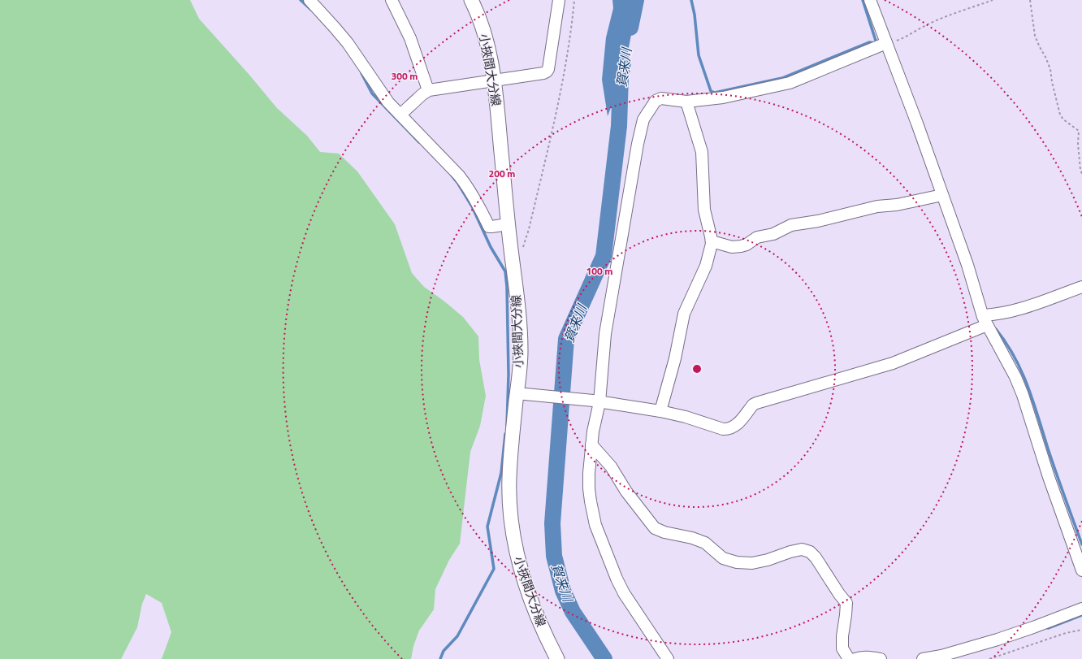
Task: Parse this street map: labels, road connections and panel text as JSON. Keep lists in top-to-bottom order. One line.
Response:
{"streets":{"main road":["小挾間大分線"]},"water":["賀来川"],"rings":["300 m","200 m","100 m"]}
